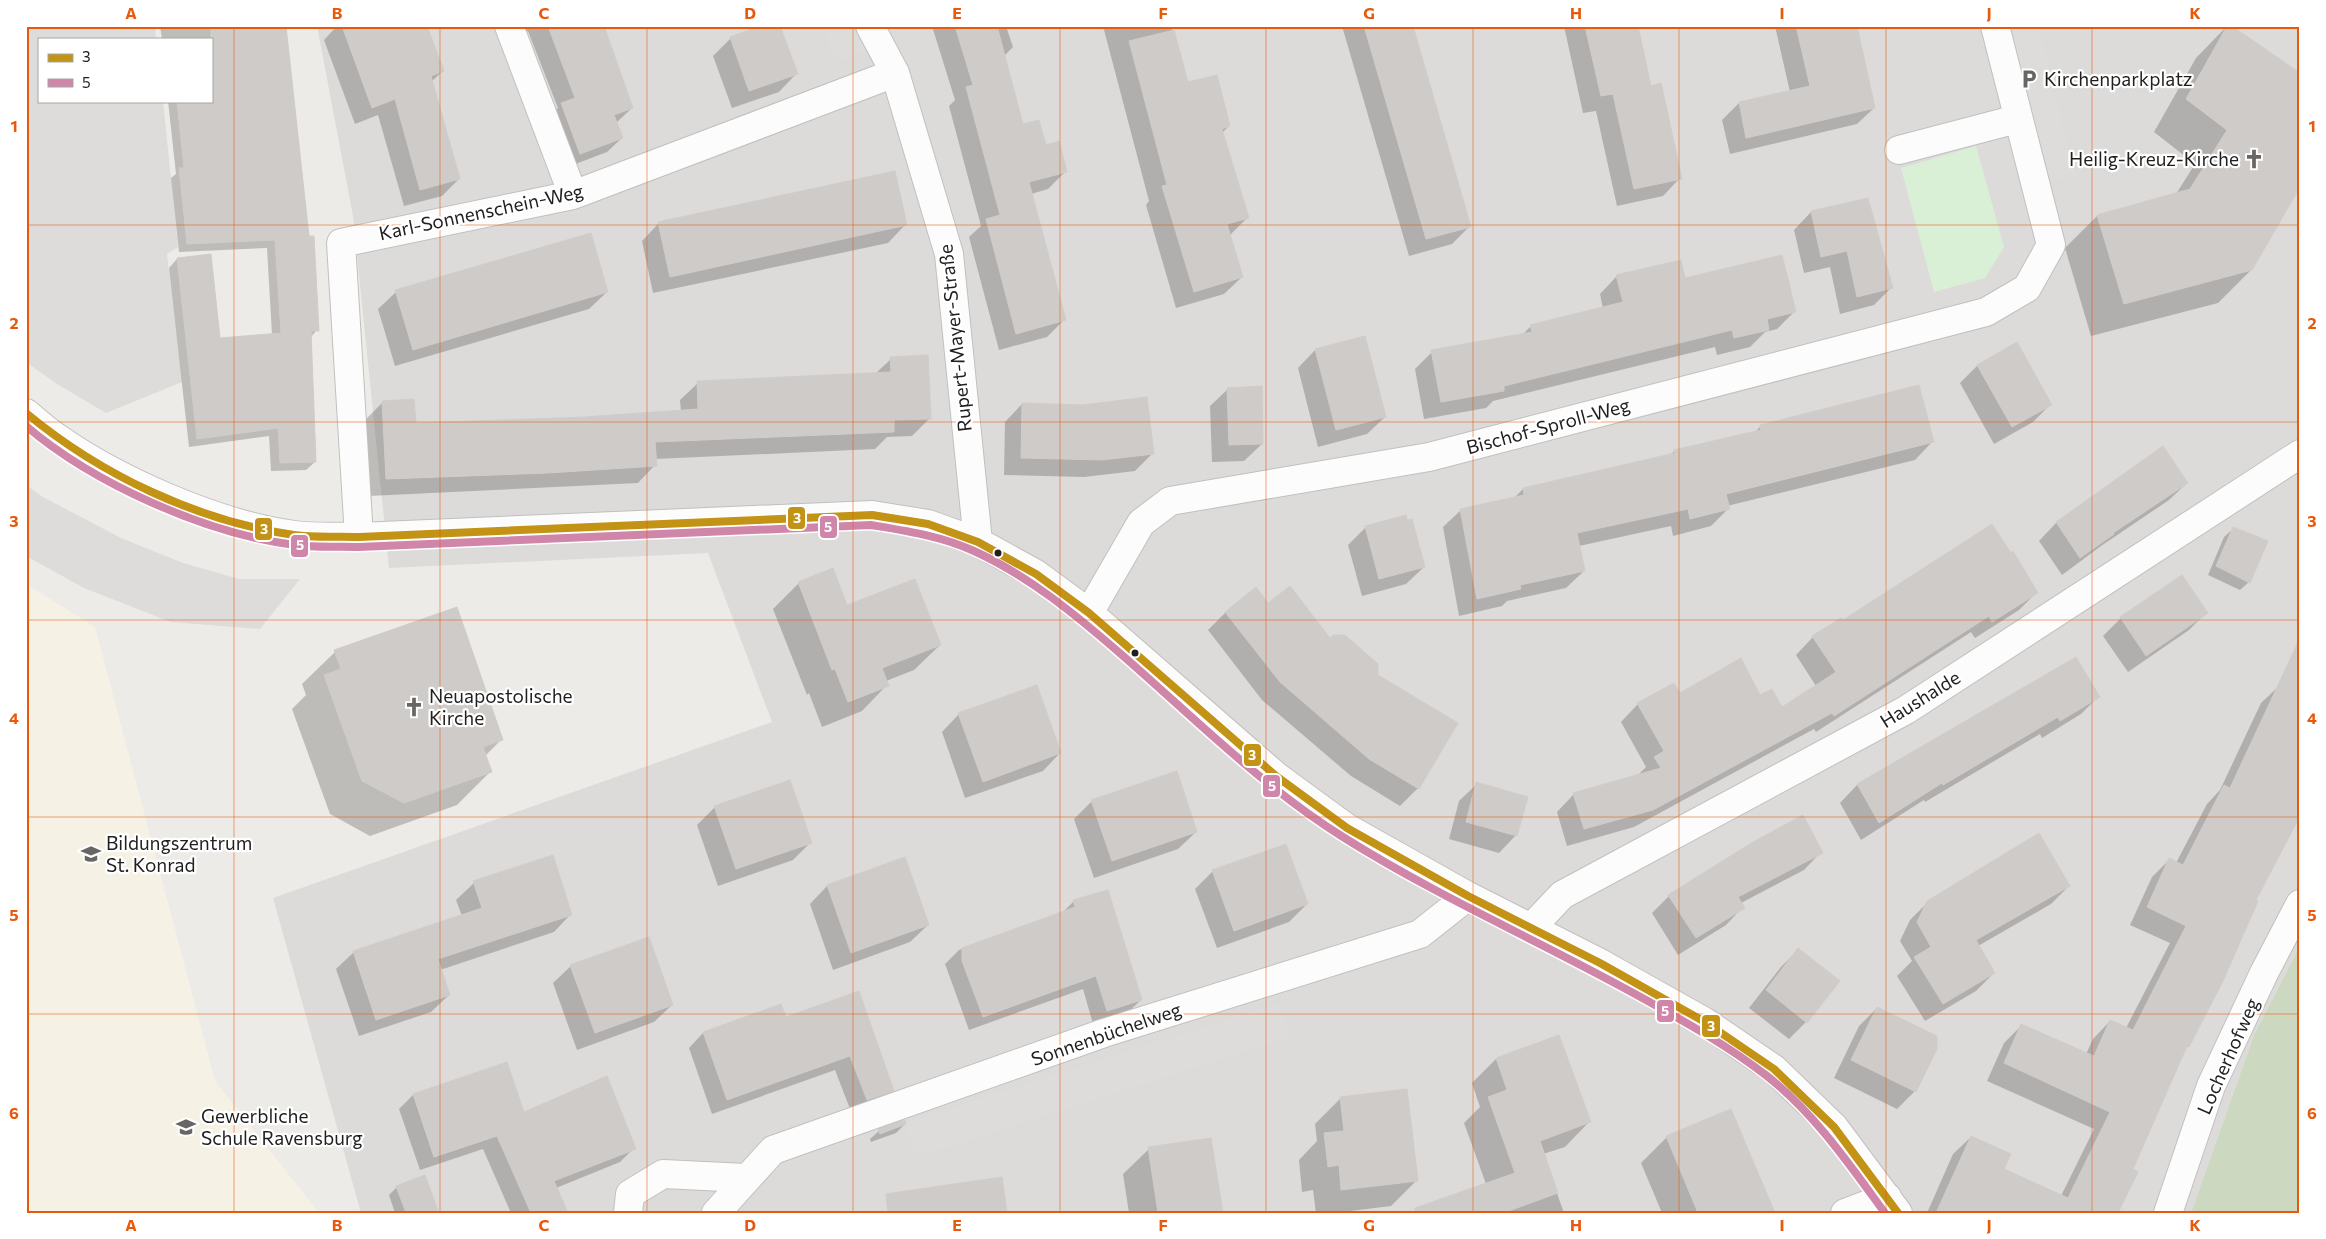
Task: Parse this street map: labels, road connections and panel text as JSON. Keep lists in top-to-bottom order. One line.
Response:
{"streets":{"street":["Karl-Sonnenschein-Weg","Rupert-Mayer-Straße","Bischof-Sproll-Weg","Haushalde","Sonnenbüchelweg","Locherhofweg"]},"crossings":[["Karl-Sonnenschein-Weg","Rupert-Mayer-Straße"]],"places":{"parking":["Kirchenparkplatz"],"church":["Heilig-Kreuz-Kirche","Neuapostolische Kirche"],"school or university":["Bildungszentrum St. Konrad","Gewerbliche Schule Ravensburg"]},"lines":["transit line 3","transit line 5"],"legend":["3","5"],"grid":{"columns":["A","B","C","D","E","F","G","H","I","J","K"],"rows":["1","2","3","4","5","6"]}}
